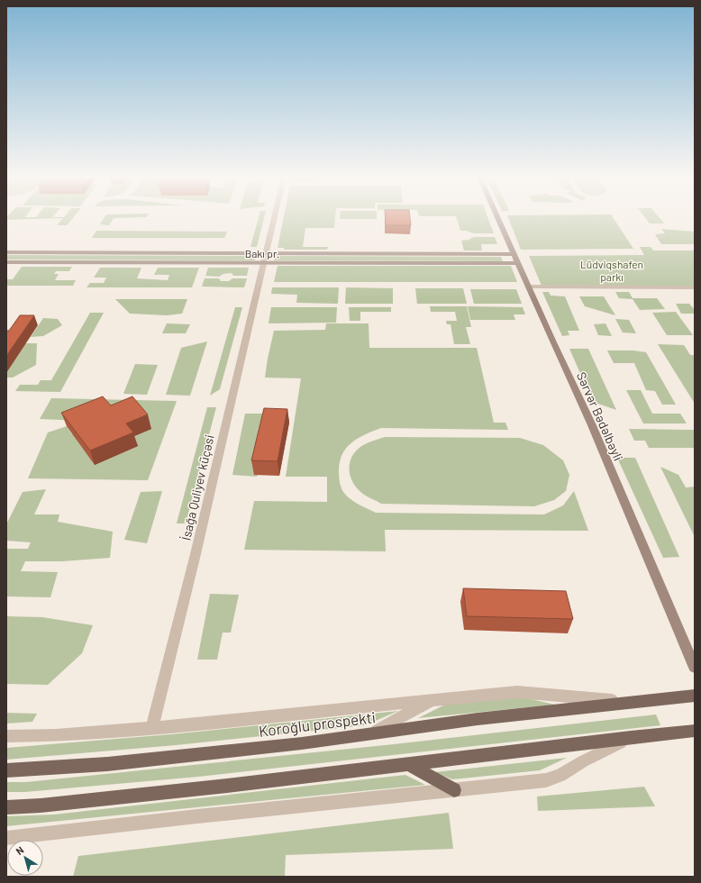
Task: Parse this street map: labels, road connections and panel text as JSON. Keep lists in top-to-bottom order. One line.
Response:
{"streets":{"main road":["Koroğlu prospekti"],"street":["Bakı pr.","Sərvər Bədəlbəyli","İsağa Quliyev küçəsi"]},"crossings":[["Bakı pr.","Sərvər Bədəlbəyli"],["Bakı pr.","İsağa Quliyev küçəsi"]],"parks":["Lüdviqshafen parkı"],"north":"top left"}
